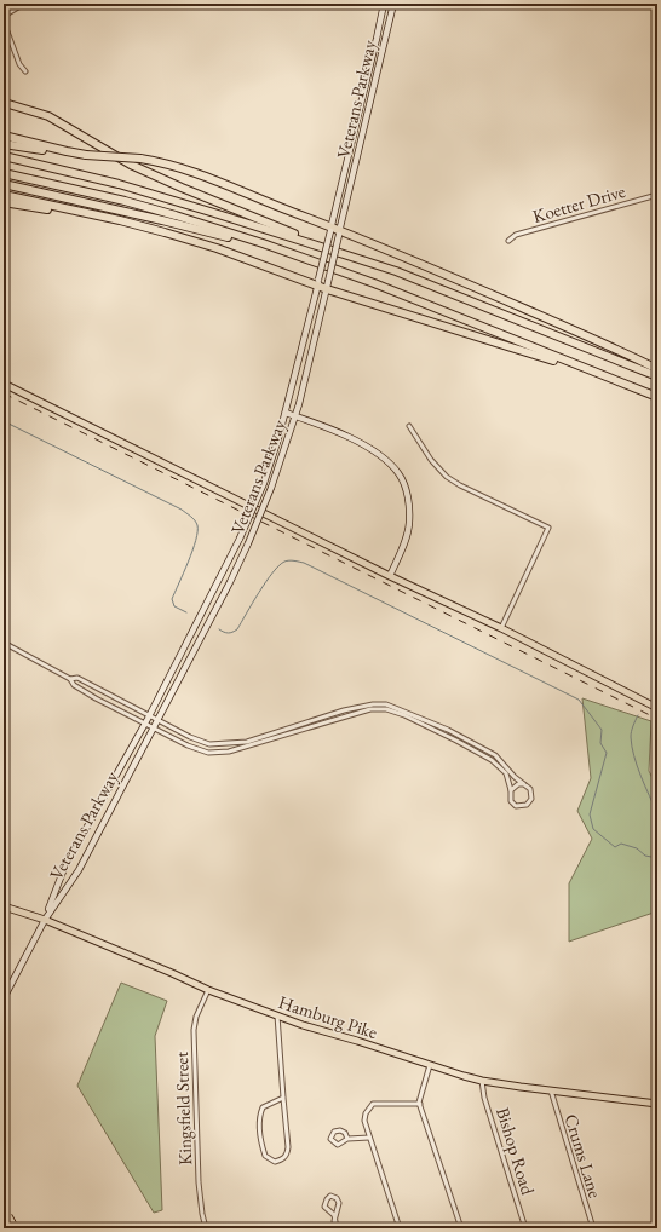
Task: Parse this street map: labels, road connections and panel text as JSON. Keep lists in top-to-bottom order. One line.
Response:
{"streets":{"main road":["Veterans Parkway","Hamburg Pike"],"street":["Koetter Drive","Kingsfield Street","Bishop Road","Crums Lane"]},"crossings":[["Veterans Parkway","Hamburg Pike"],["Hamburg Pike","Kingsfield Street"],["Hamburg Pike","Bishop Road"],["Hamburg Pike","Crums Lane"]]}
